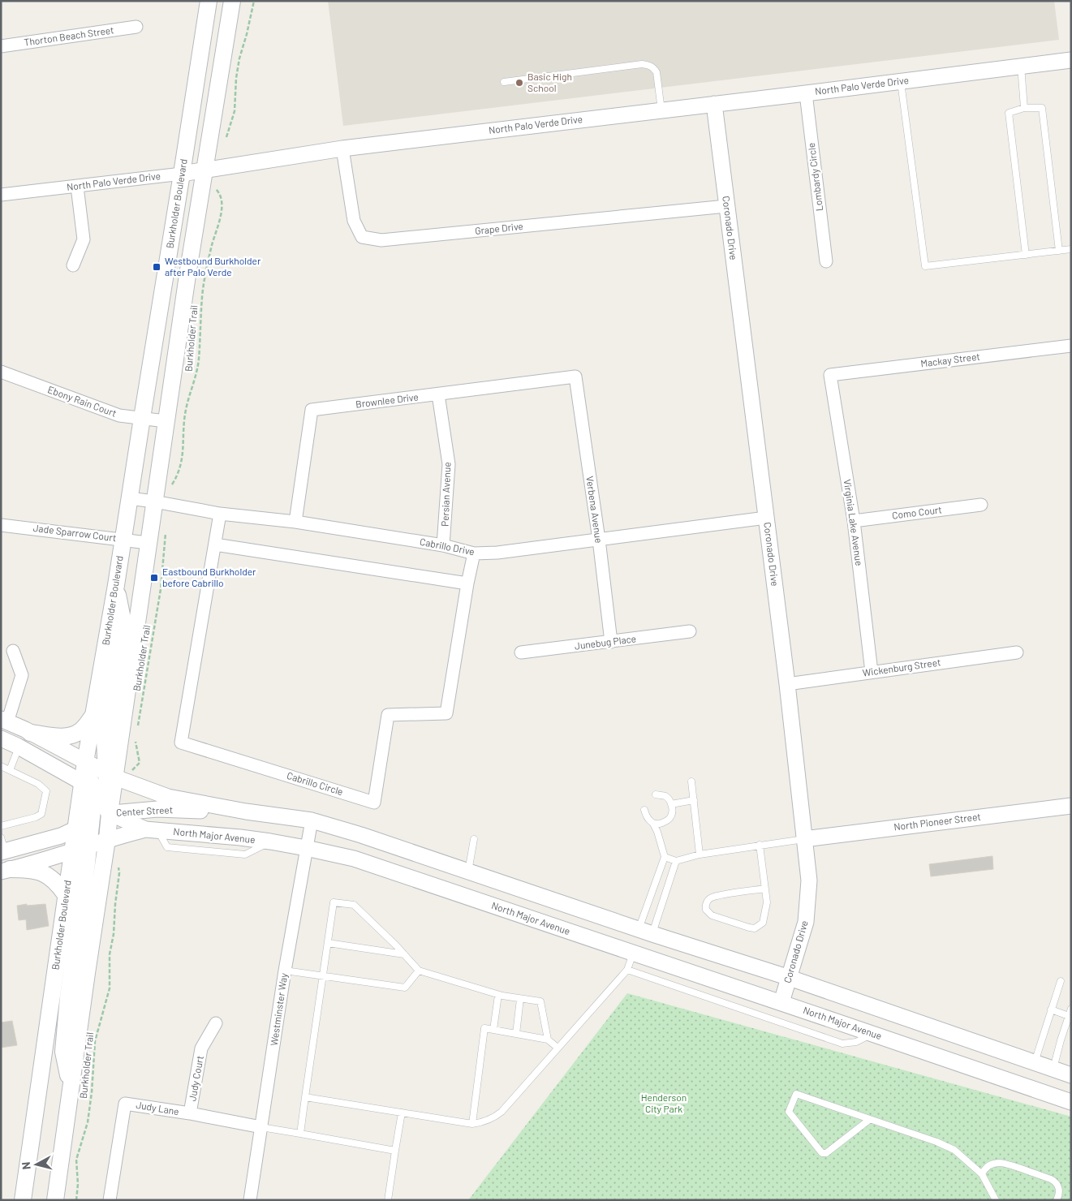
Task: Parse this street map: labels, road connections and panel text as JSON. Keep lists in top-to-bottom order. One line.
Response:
{"streets":{"main road":["Burkholder Boulevard"],"street":["Thorton Beach Street","North Palo Verde Drive","Lombardy Circle","Coronado Drive","Grape Drive","Mackay Street","Brownlee Drive","Ebony Rain Court","Persian Avenue","Verbena Avenue","Como Court","Virginia Lake Avenue","Jade Sparrow Court","Cabrillo Drive","Junebug Place","Wickenburg Street","Cabrillo Circle","Center Street","North Pioneer Street","North Major Avenue","Westminster Way","Judy Court","Judy Lane"],"path":["Burkholder Trail"]},"crossings":[["North Palo Verde Drive","Lombardy Circle"],["North Palo Verde Drive","Burkholder Boulevard"],["North Palo Verde Drive","Coronado Drive"],["North Palo Verde Drive","Grape Drive"],["Burkholder Boulevard","Ebony Rain Court"],["Burkholder Boulevard","Jade Sparrow Court"],["Burkholder Boulevard","Cabrillo Drive"],["Burkholder Boulevard","Center Street"],["Burkholder Boulevard","North Major Avenue"],["Coronado Drive","Grape Drive"],["Coronado Drive","Cabrillo Drive"],["Coronado Drive","Wickenburg Street"],["Coronado Drive","North Pioneer Street"],["Coronado Drive","North Major Avenue"],["Mackay Street","Virginia Lake Avenue"],["Brownlee Drive","Persian Avenue"],["Brownlee Drive","Verbena Avenue"],["Brownlee Drive","Cabrillo Drive"],["Persian Avenue","Cabrillo Drive"],["Verbena Avenue","Cabrillo Drive"],["Verbena Avenue","Junebug Place"],["Como Court","Virginia Lake Avenue"],["Virginia Lake Avenue","Wickenburg Street"],["Cabrillo Drive","Cabrillo Circle"],["Center Street","North Major Avenue"],["North Major Avenue","Westminster Way"],["Westminster Way","Judy Lane"],["Judy Court","Judy Lane"]],"parks":["Henderson City Park"],"places":{"other":["Basic High School"],"transit":["Westbound Burkholder after Palo Verde","Eastbound Burkholder before Cabrillo"]},"north":"left"}
